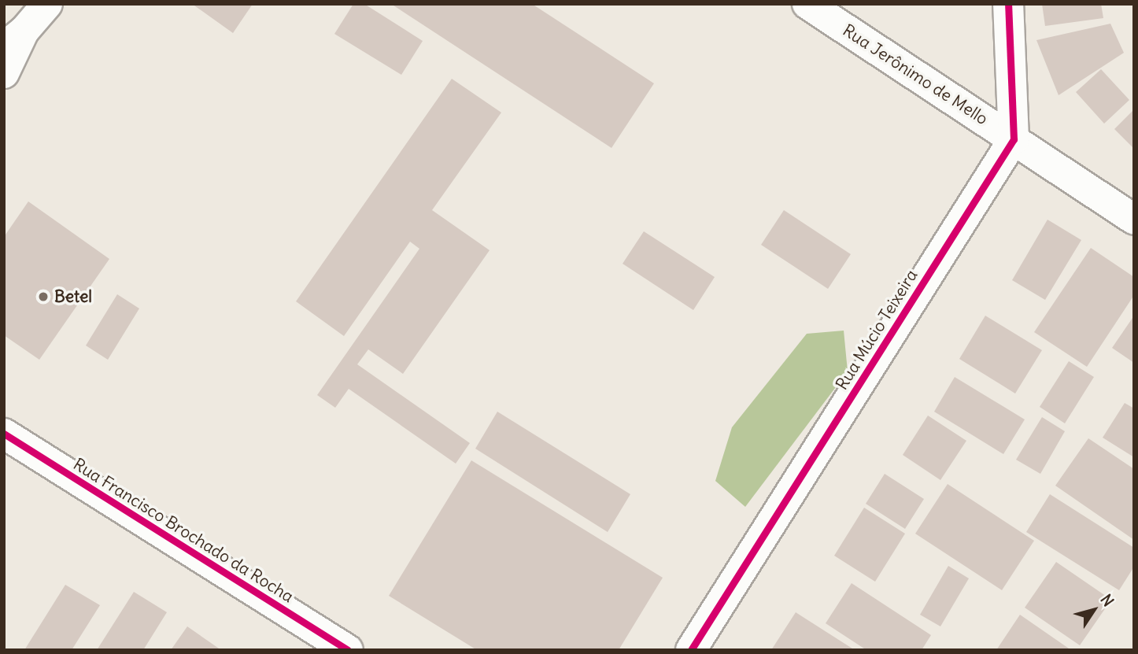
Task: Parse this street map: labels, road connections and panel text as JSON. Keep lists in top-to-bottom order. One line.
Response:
{"streets":{"street":["Rua Jerônimo de Mello","Rua Múcio Teixeira","Rua Francisco Brochado da Rocha"]},"crossings":[["Rua Jerônimo de Mello","Rua Múcio Teixeira"]],"places":["Betel"],"north":"top right"}
